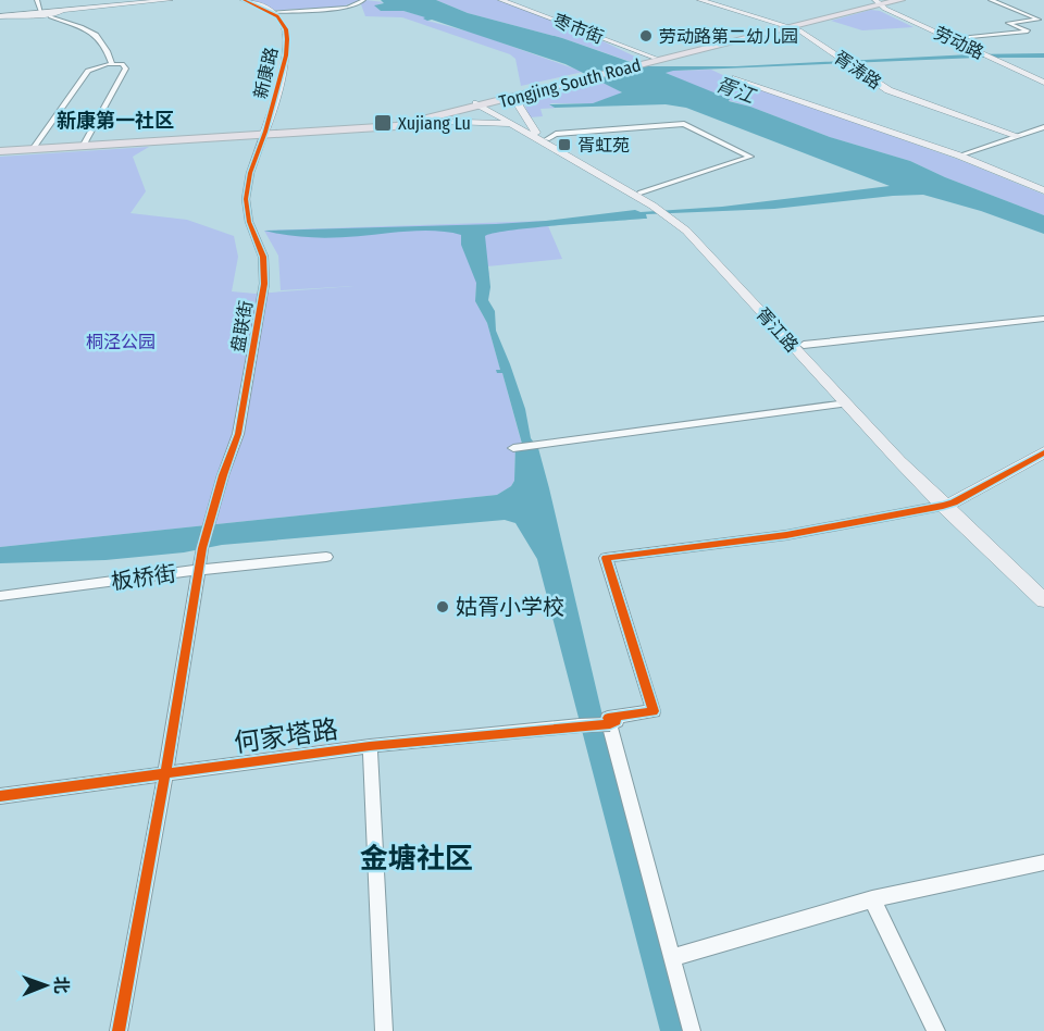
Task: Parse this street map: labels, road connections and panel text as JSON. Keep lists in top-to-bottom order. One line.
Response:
{"streets":{"main road":["Tongjing South Road"],"street":["枣市街","劳动路","胥涛路","新康路","盘联街","胥江路","板桥街","何家塔路"]},"crossings":[["枣市街","Tongjing South Road"],["劳动路","Tongjing South Road"],["胥涛路","Tongjing South Road"],["新康路","Tongjing South Road"],["新康路","盘联街"],["Tongjing South Road","盘联街"],["Tongjing South Road","胥江路"],["盘联街","板桥街"],["盘联街","何家塔路"],["胥江路","何家塔路"]],"districts":["新康第一社区","金塘社区"],"water":["胥江"],"parks":["桐泾公园"],"places":{"other":["劳动路第二幼儿园","姑胥小学校"],"transit":["Xujiang Lu","胥虹苑"]},"north":"right"}
